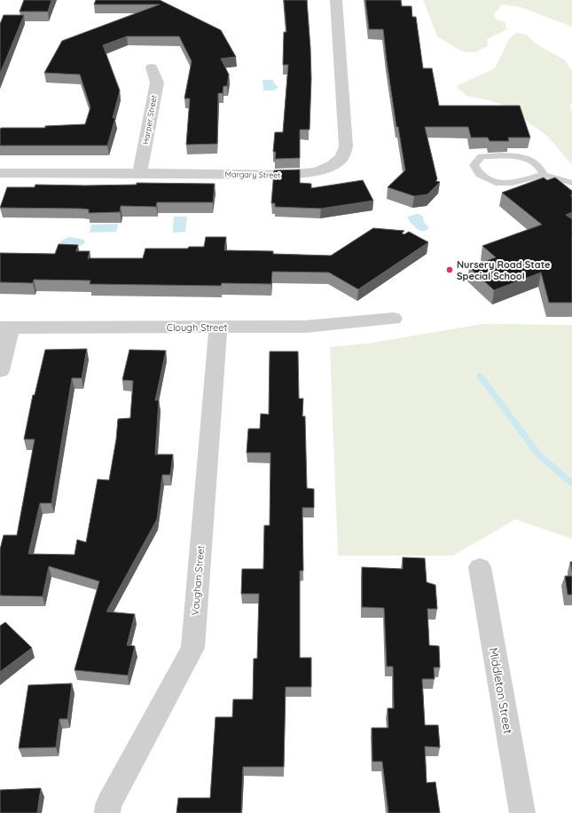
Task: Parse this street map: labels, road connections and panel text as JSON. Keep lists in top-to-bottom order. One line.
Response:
{"streets":{"street":["Harper Street","Margary Street","Clough Street","Vaughan Street","Middleton Street"]},"crossings":[["Harper Street","Margary Street"],["Clough Street","Vaughan Street"]],"places":["Nursery Road State Special School"]}
